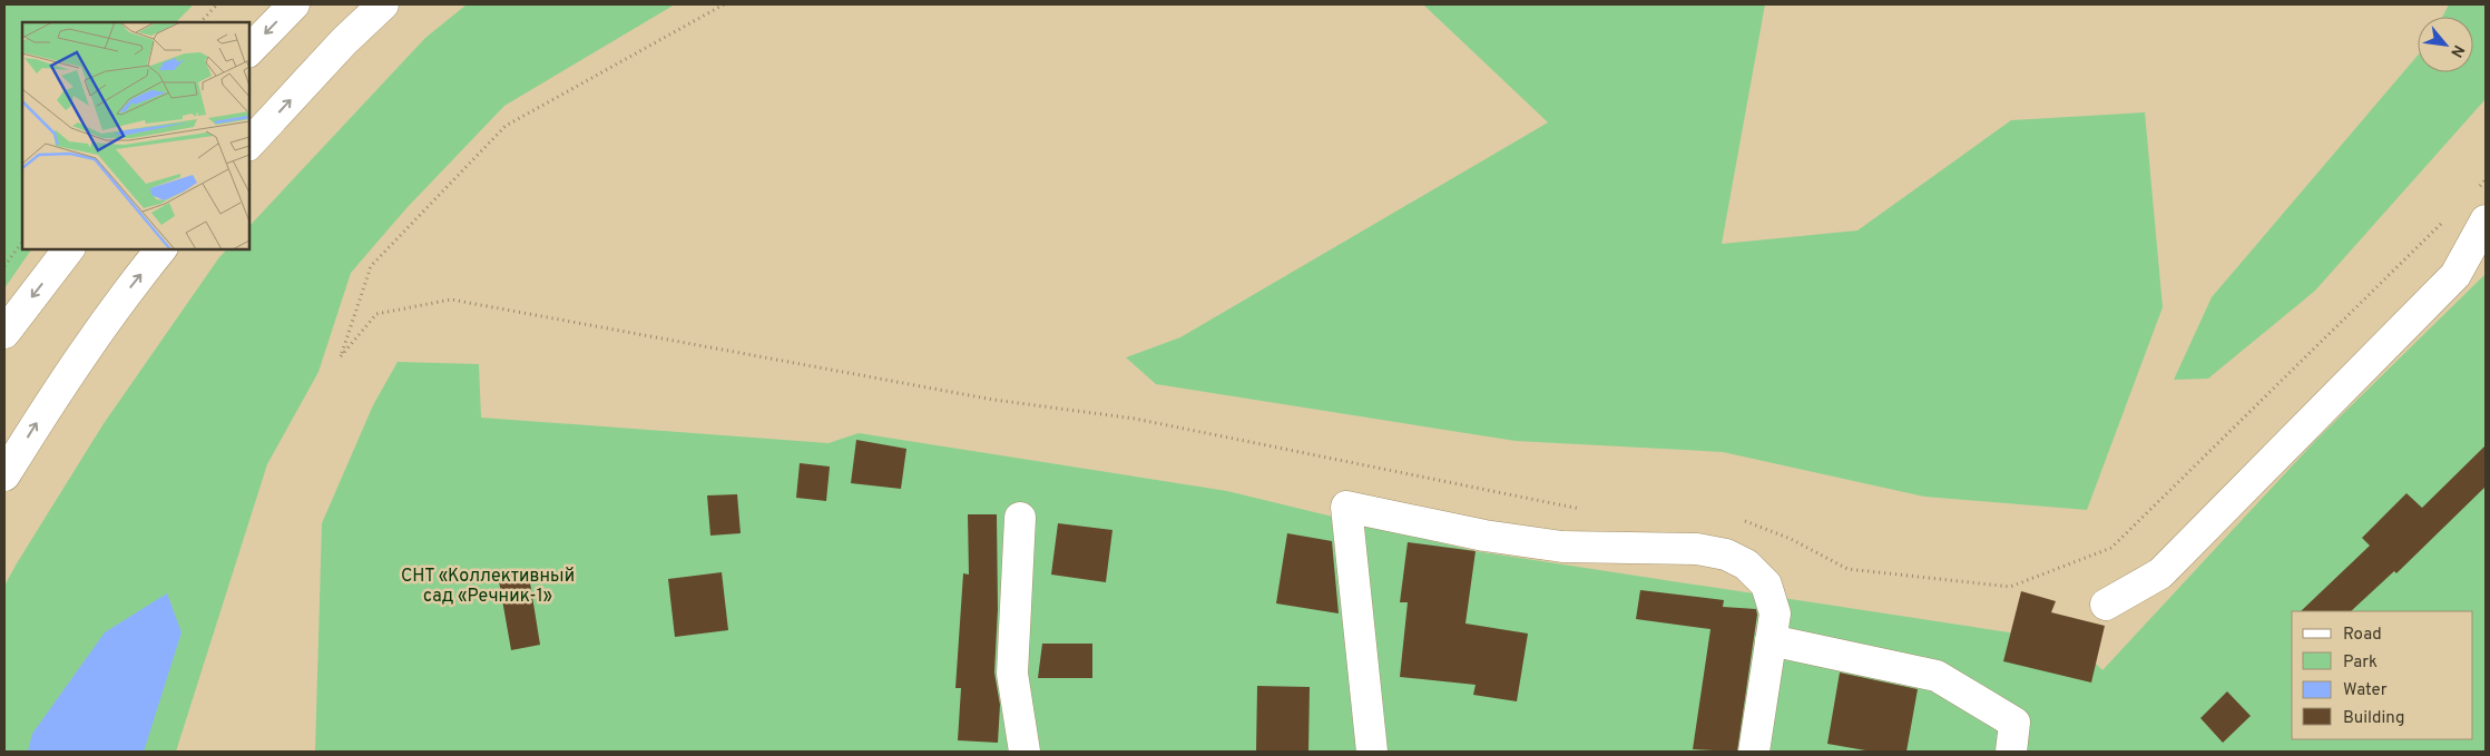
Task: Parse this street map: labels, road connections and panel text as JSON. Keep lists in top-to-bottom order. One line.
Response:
{"parks":["СНТ «Коллективный сад «Речник-1»"],"legend":["Road","Park","Water","Building"],"north":"bottom right"}
